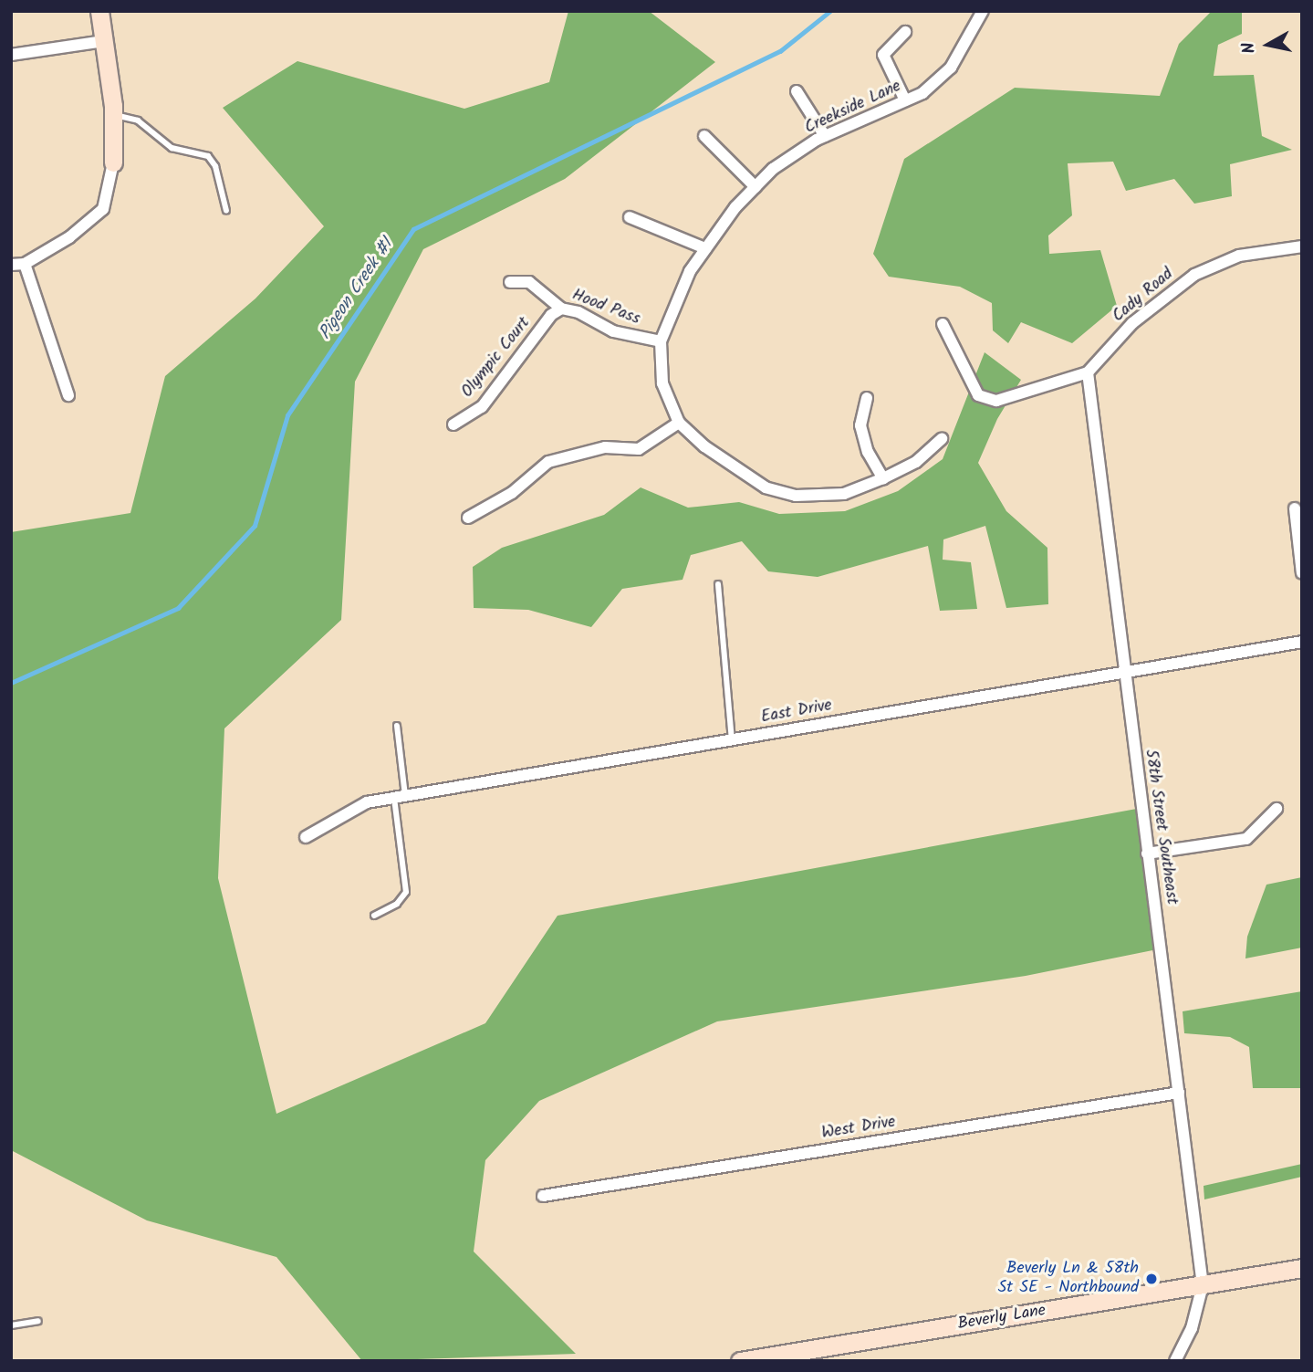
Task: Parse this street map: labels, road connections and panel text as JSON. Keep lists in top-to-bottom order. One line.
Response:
{"streets":{"street":["Creekside Lane","Cady Road","Hood Pass","Olympic Court","East Drive","58th Street Southeast","West Drive","Beverly Lane"]},"crossings":[["Creekside Lane","Hood Pass"],["Cady Road","58th Street Southeast"],["Hood Pass","Olympic Court"],["East Drive","58th Street Southeast"],["58th Street Southeast","West Drive"],["58th Street Southeast","Beverly Lane"]],"water":["Pigeon Creek #1"],"places":["Beverly Ln & 58th St SE - Northbound"],"north":"left"}
